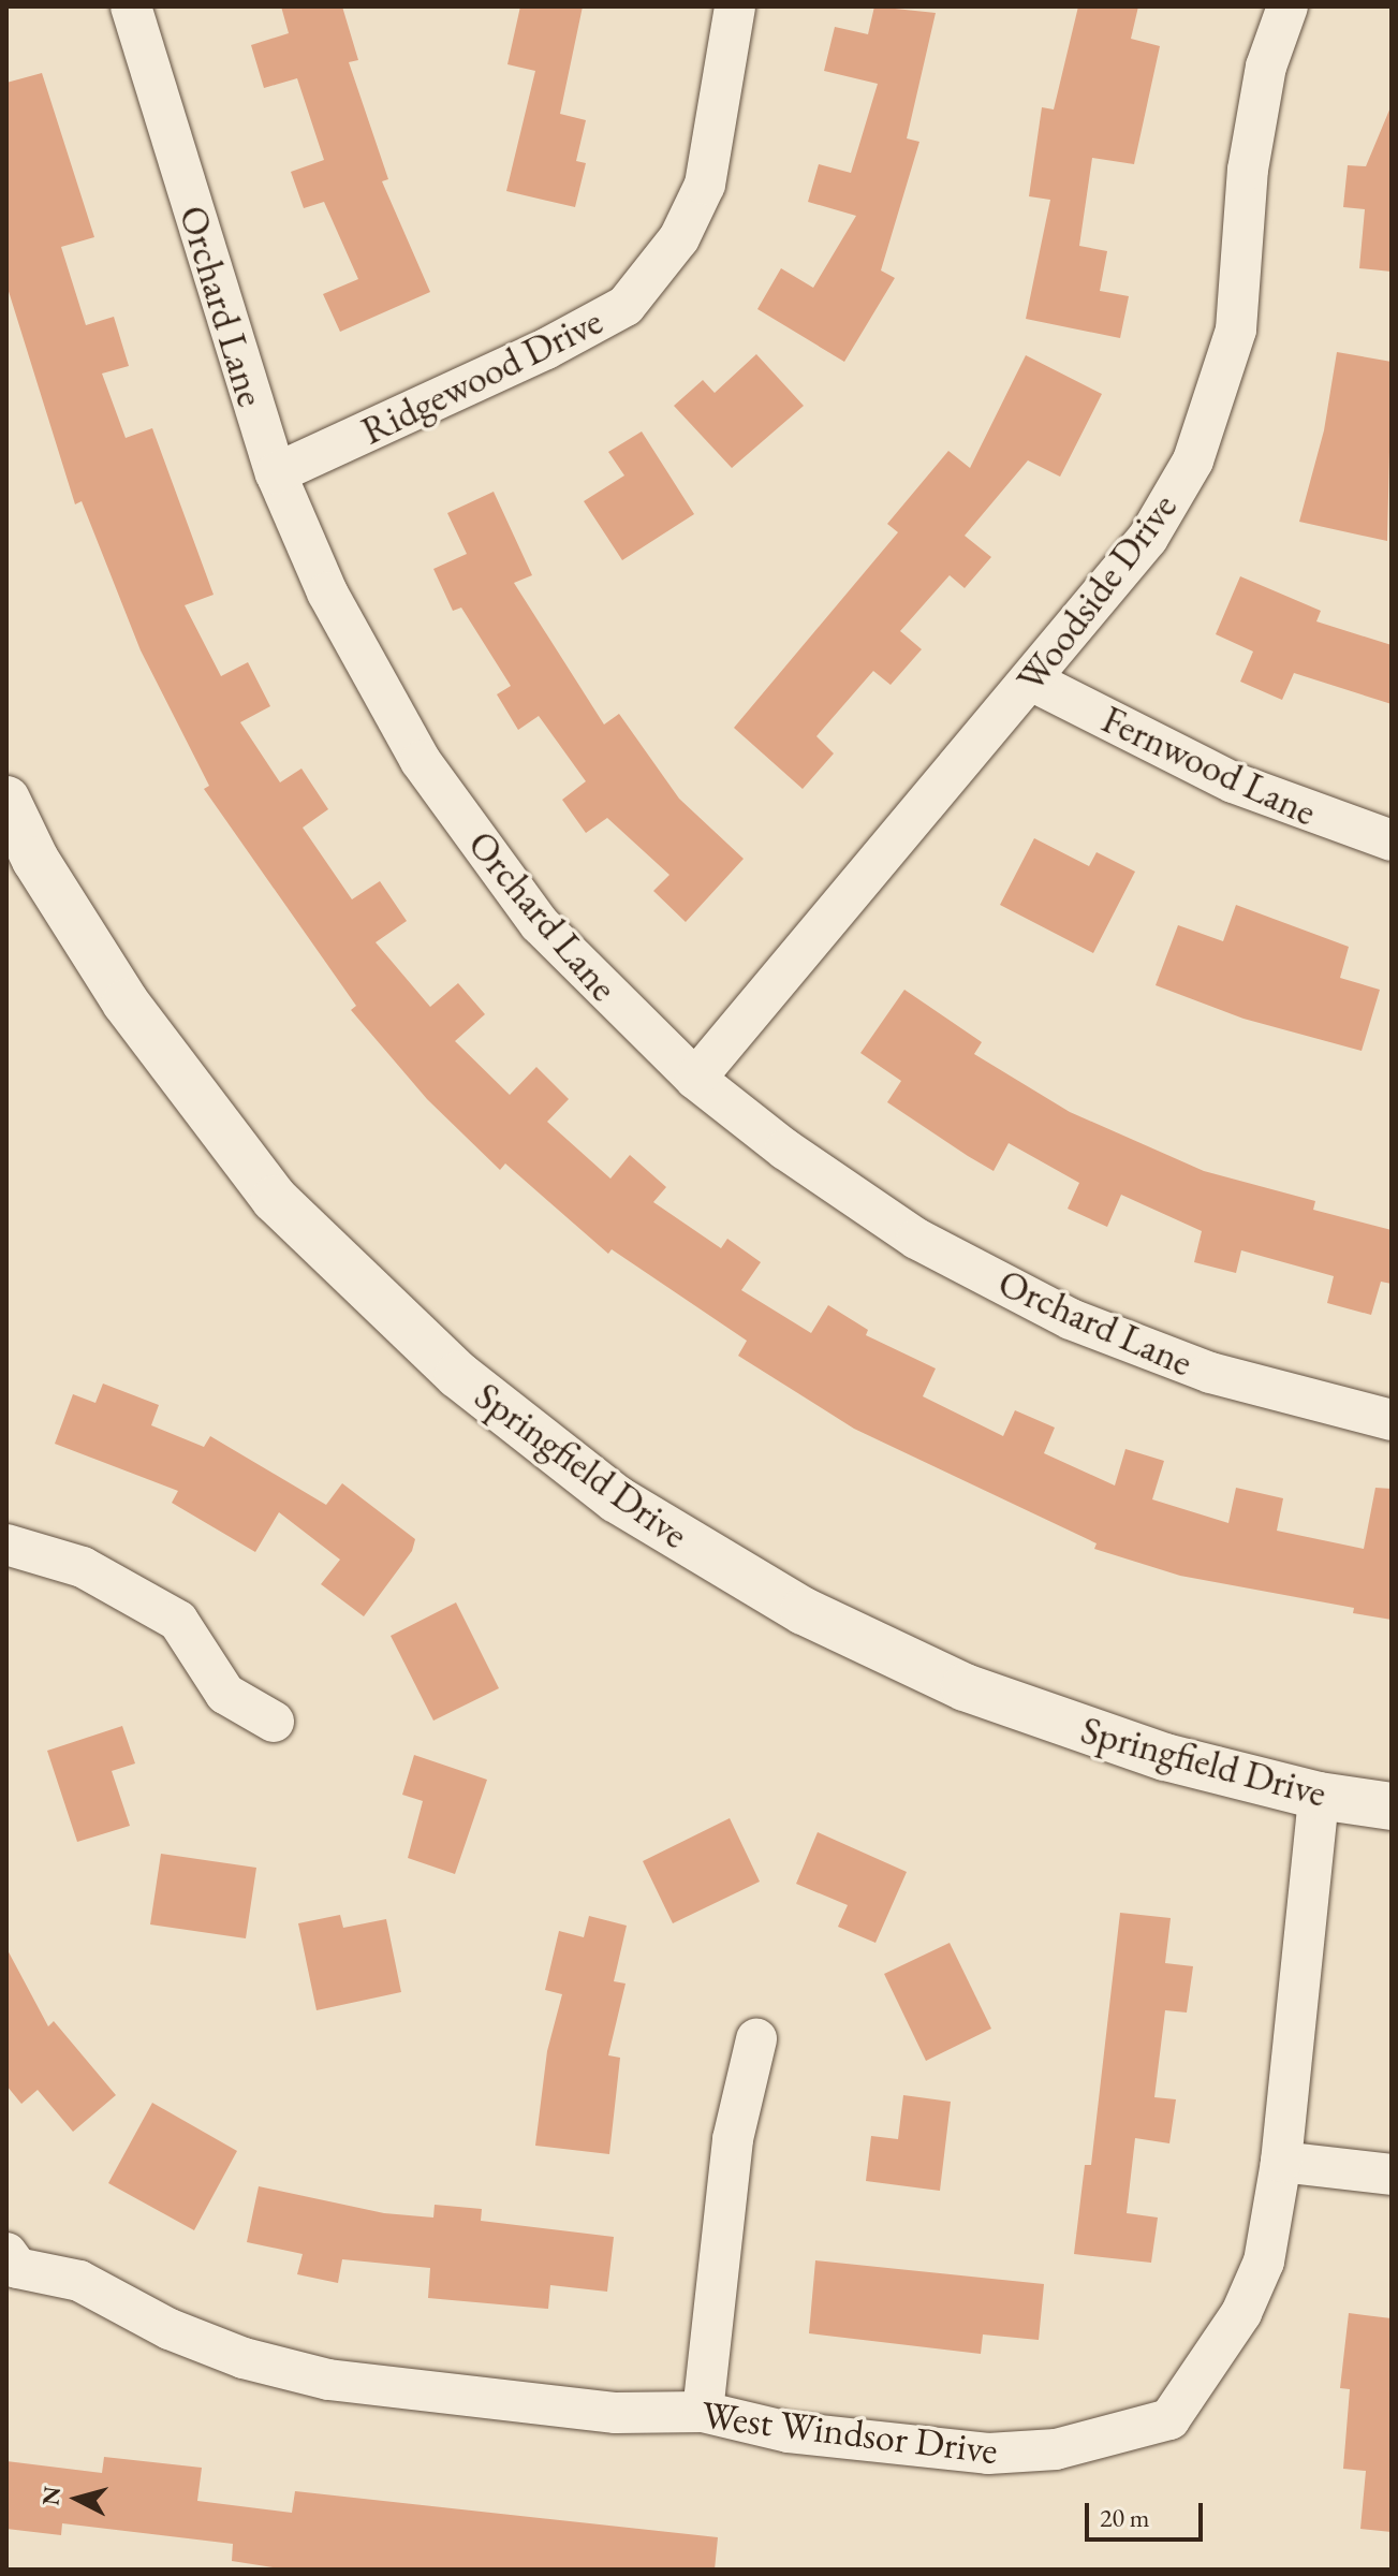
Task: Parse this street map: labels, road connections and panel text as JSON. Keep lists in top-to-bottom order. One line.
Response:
{"streets":{"street":["Orchard Lane","Ridgewood Drive","Woodside Drive","Fernwood Lane","Springfield Drive","West Windsor Drive"]},"crossings":[["Orchard Lane","Ridgewood Drive"],["Orchard Lane","Woodside Drive"],["Woodside Drive","Fernwood Lane"],["Springfield Drive","West Windsor Drive"]],"scale_bar":"20 m","north":"left"}
